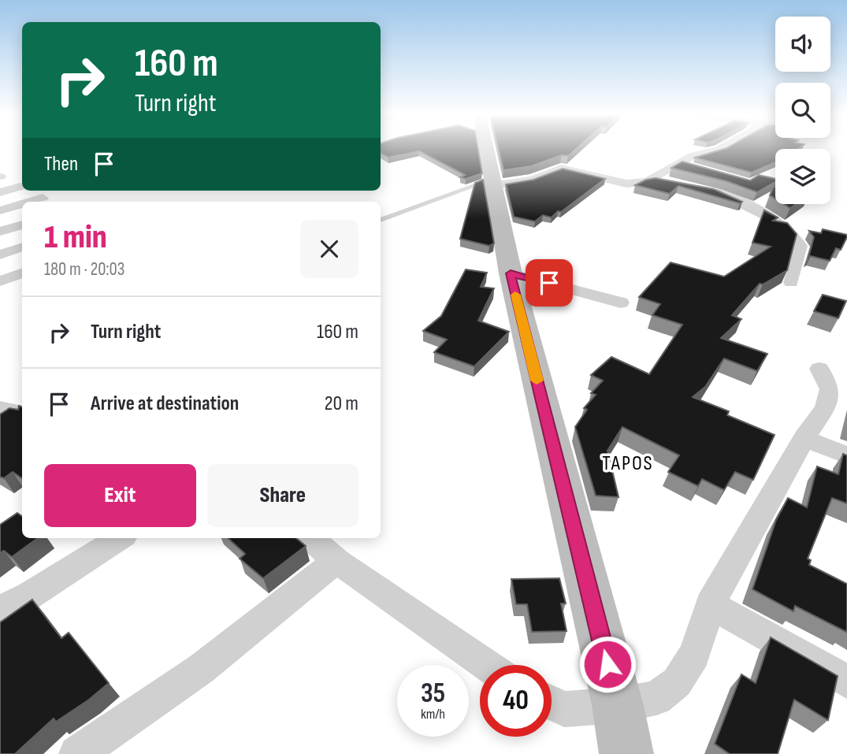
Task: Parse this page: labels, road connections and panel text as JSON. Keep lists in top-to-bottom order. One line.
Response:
{"districts":["TAPOS"],"page":{"turn":["160 m","Turn right"],"then":"Then","heading":["1 min","180 m · 20:03"],"list":[{"name":"Turn right","value":"160 m"},{"name":"Arrive at destination","value":"20 m"}],"buttons":["Exit","Share"],"speed":"35 km/h","limit":"40"}}
